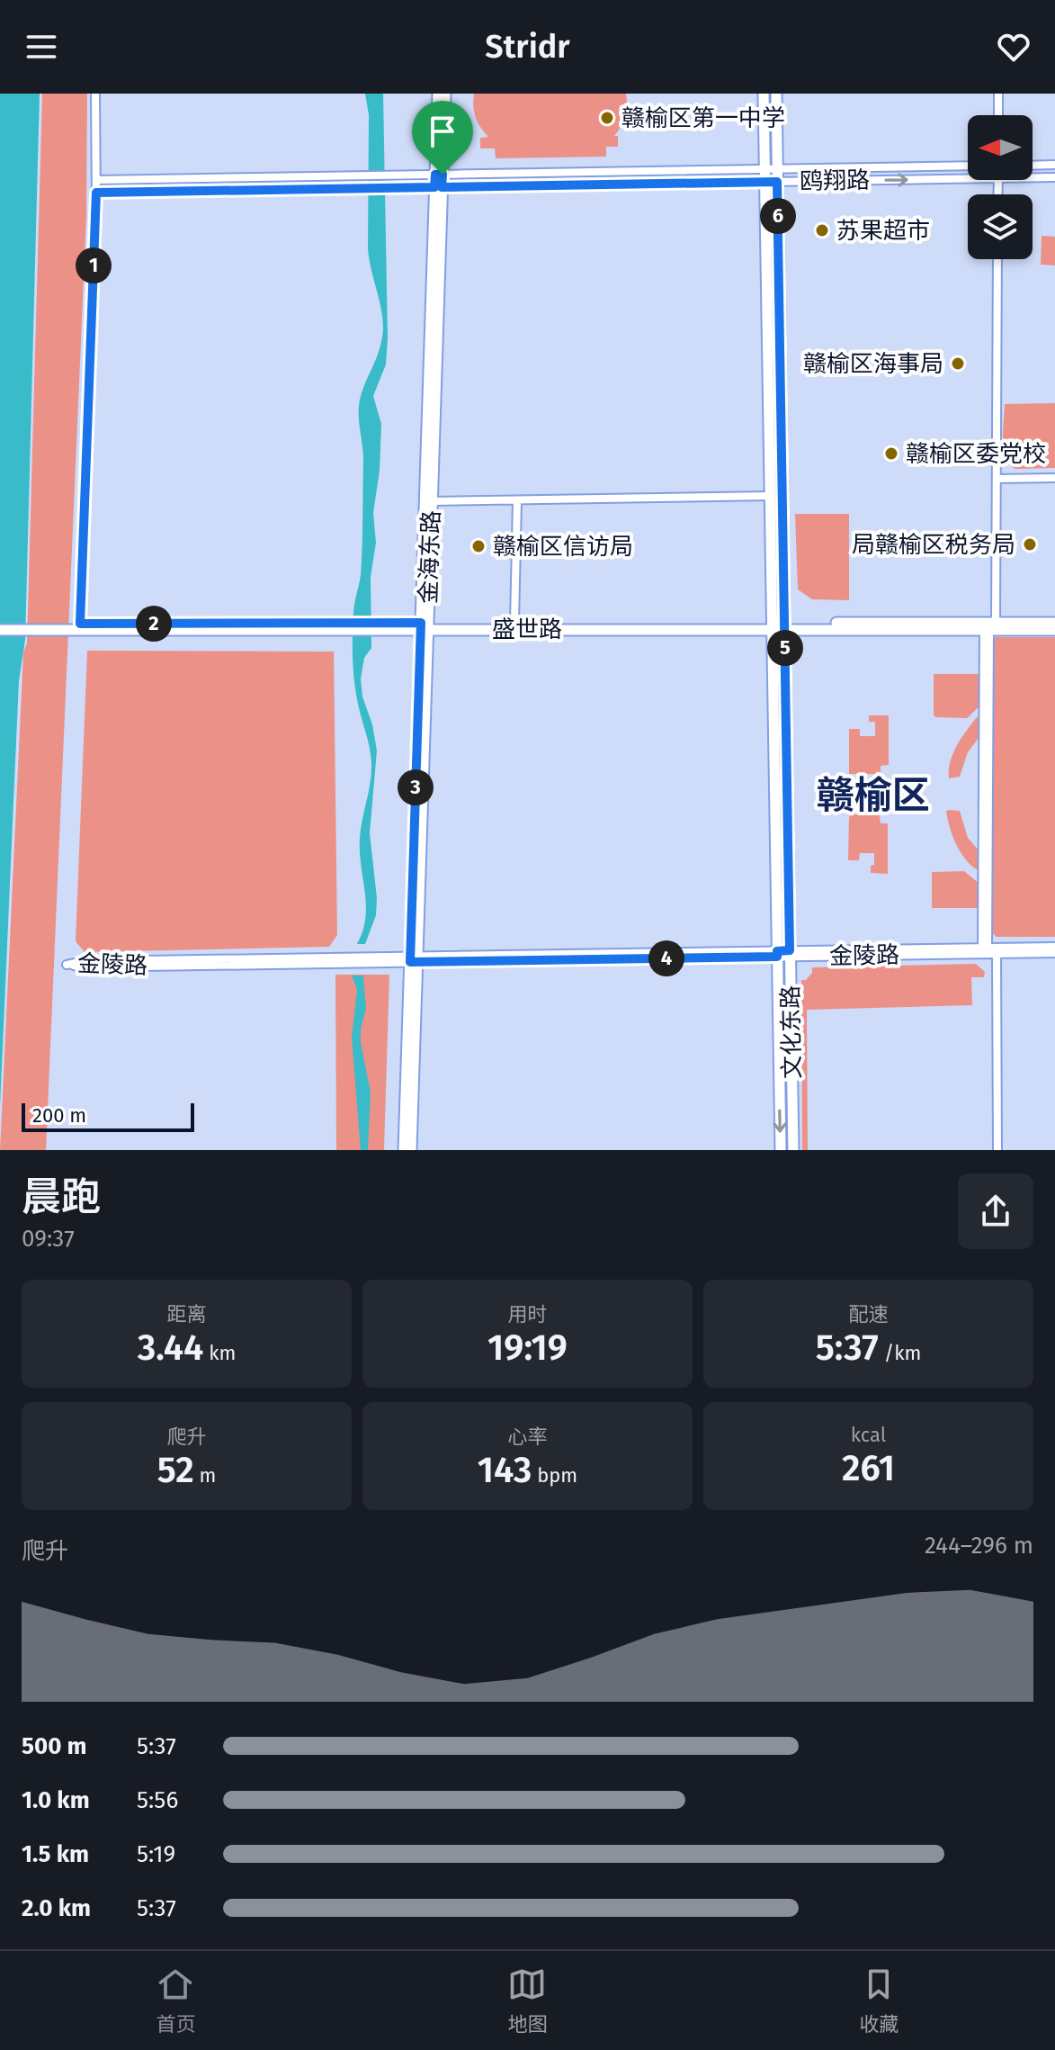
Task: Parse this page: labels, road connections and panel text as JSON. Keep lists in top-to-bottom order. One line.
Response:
{"streets":{"main road":["金海东路","盛世路","文化东路"],"street":["鸥翔路","金陵路"]},"crossings":[["鸥翔路","金海东路"],["鸥翔路","文化东路"],["金海东路","盛世路"],["金海东路","金陵路"],["盛世路","文化东路"],["金陵路","文化东路"]],"districts":["赣榆区"],"places":["赣榆区第一中学","苏果超市","赣榆区海事局","赣榆区委党校","局赣榆区税务局","赣榆区信访局"],"scale_bar":"200 m","north":"left","page":{"header":"Stridr","pins":["6","1","2","5","3","4"],"scale":"200 m","heading":["晨跑","09:37"],"stats":[["距离","3.44 km"],["用时","19:19"],["配速","5:37 /km"],["爬升","52 m"],["心率","143 bpm"],["kcal","261"]],"chart":["爬升","244–296 m"],"list":[{"name":"500 m","note":"5:37"},{"name":"1.0 km","note":"5:56"},{"name":"1.5 km","note":"5:19"},{"name":"2.0 km","note":"5:37"}],"tabs":["首页","地图","收藏"]}}
